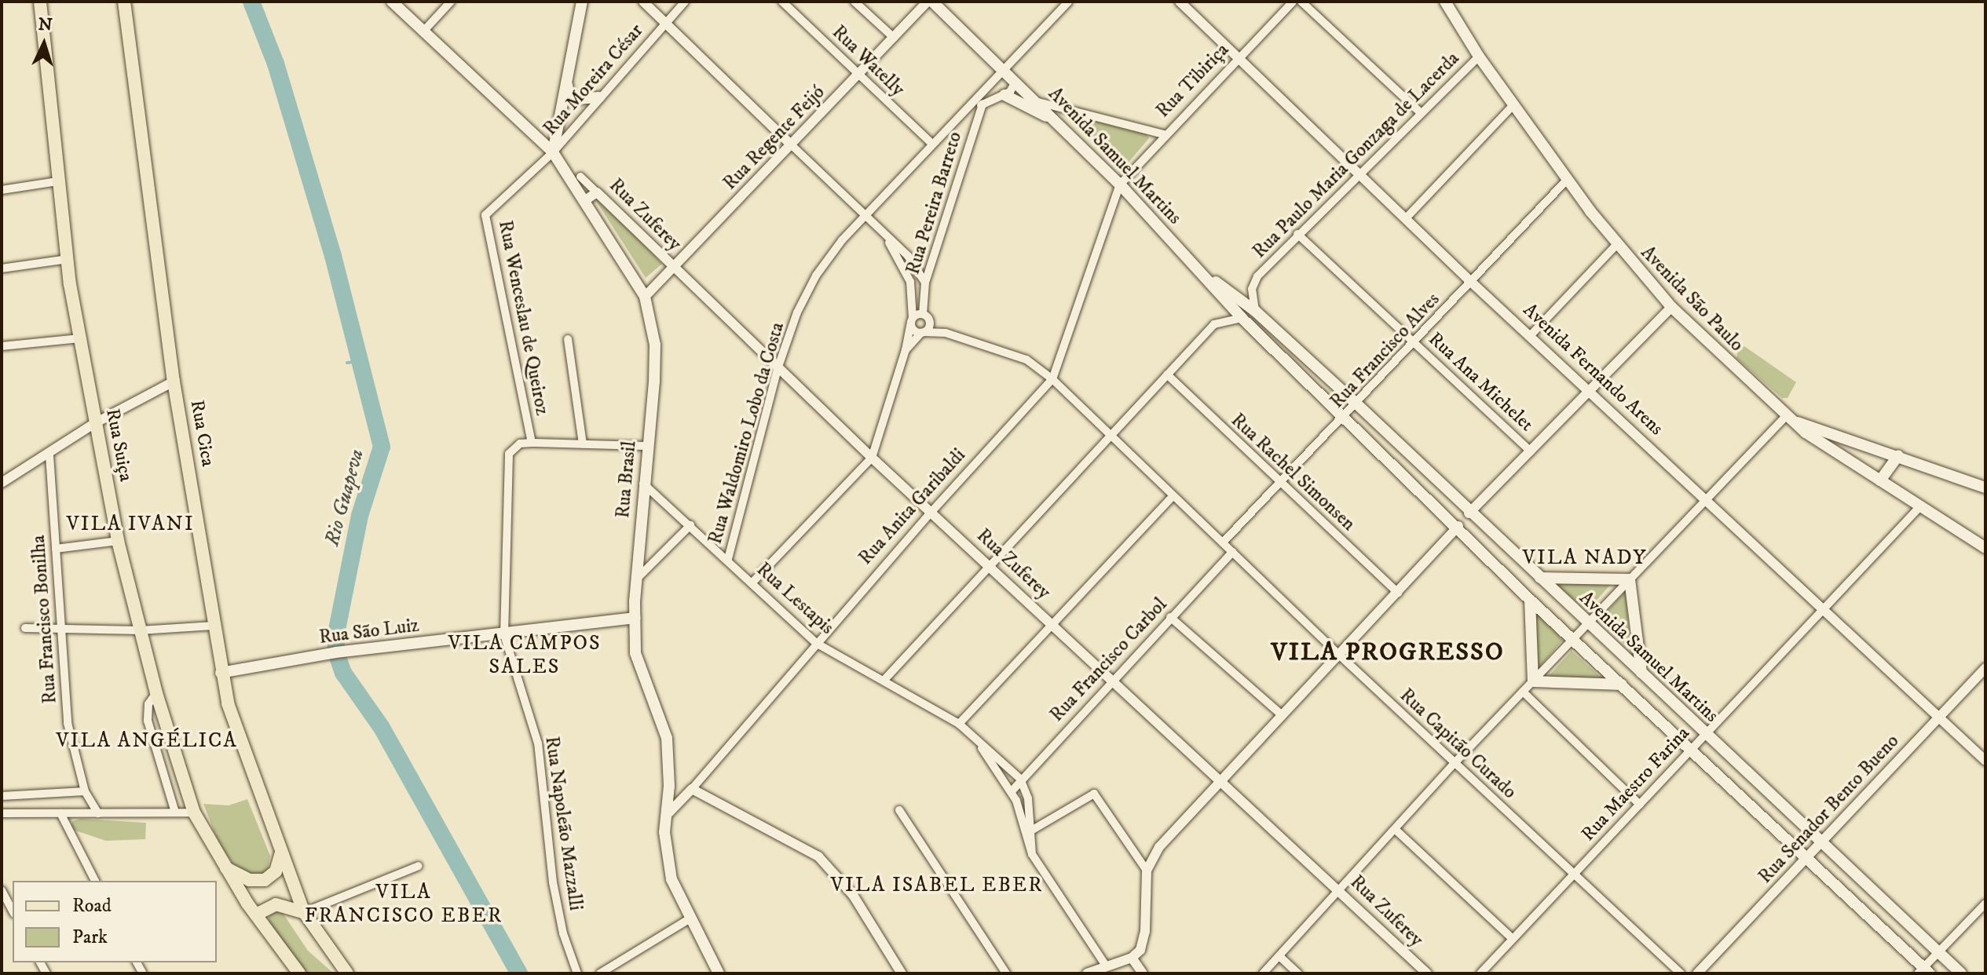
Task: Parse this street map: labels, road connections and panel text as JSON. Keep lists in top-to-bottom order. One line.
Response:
{"streets":{"main road":["Avenida Samuel Martins","Avenida São Paulo","Rua Cica","Rua Suiça","Rua Brasil","Rua São Luiz"],"street":["Rua Watelly","Rua Moreira César","Rua Tibiriça","Rua Regente Feijó","Rua Paulo Maria Gonzaga de Lacerda","Rua Pereira Barreto","Rua Zuferey","Rua Wenceslau de Queiroz","Rua Francisco Alves","Avenida Fernando Arens","Rua Ana Michelet","Rua Waldomiro Lobo da Costa","Rua Rachel Simonsen","Rua Anita Garibaldi","Rua Lestapis","Rua Francisco Bonilha","Rua Francisco Carbol","Rua Capitão Curado","Rua Maestro Farina","Rua Senador Bento Bueno","Rua Napoleão Mazzalli"]},"crossings":[["Rua Watelly","Rua Regente Feijó"],["Rua Watelly","Rua Waldomiro Lobo da Costa"],["Rua Moreira César","Rua Wenceslau de Queiroz"],["Rua Moreira César","Rua Brasil"],["Rua Tibiriça","Avenida Samuel Martins"],["Rua Tibiriça","Avenida Fernando Arens"],["Rua Tibiriça","Rua Anita Garibaldi"],["Rua Regente Feijó","Avenida Samuel Martins"],["Rua Regente Feijó","Rua Zuferey"],["Rua Regente Feijó","Rua Brasil"],["Rua Paulo Maria Gonzaga de Lacerda","Avenida Samuel Martins"],["Rua Paulo Maria Gonzaga de Lacerda","Avenida São Paulo"],["Rua Paulo Maria Gonzaga de Lacerda","Avenida Fernando Arens"],["Rua Paulo Maria Gonzaga de Lacerda","Rua Ana Michelet"],["Avenida Samuel Martins","Rua Francisco Alves"],["Avenida Samuel Martins","Rua Waldomiro Lobo da Costa"],["Avenida Samuel Martins","Rua Anita Garibaldi"],["Avenida Samuel Martins","Rua Maestro Farina"],["Avenida Samuel Martins","Rua Senador Bento Bueno"],["Rua Pereira Barreto","Rua Waldomiro Lobo da Costa"],["Rua Zuferey","Rua Waldomiro Lobo da Costa"],["Rua Zuferey","Rua Anita Garibaldi"],["Rua Zuferey","Rua Francisco Carbol"],["Avenida São Paulo","Rua Francisco Alves"],["Avenida São Paulo","Rua Maestro Farina"],["Rua Wenceslau de Queiroz","Rua Brasil"],["Rua Wenceslau de Queiroz","Rua Napoleão Mazzalli"],["Rua Francisco Alves","Avenida Fernando Arens"],["Rua Francisco Alves","Rua Ana Michelet"],["Rua Francisco Alves","Rua Rachel Simonsen"],["Rua Francisco Alves","Rua Capitão Curado"],["Avenida Fernando Arens","Rua Maestro Farina"],["Avenida Fernando Arens","Rua Senador Bento Bueno"],["Rua Cica","Rua São Luiz"],["Rua Waldomiro Lobo da Costa","Rua Lestapis"],["Rua Brasil","Rua Anita Garibaldi"],["Rua Brasil","Rua Lestapis"],["Rua Brasil","Rua São Luiz"],["Rua Anita Garibaldi","Rua Lestapis"],["Rua Anita Garibaldi","Rua Capitão Curado"],["Rua Lestapis","Rua Francisco Carbol"],["Rua São Luiz","Rua Napoleão Mazzalli"],["Rua Francisco Carbol","Rua Capitão Curado"],["Rua Capitão Curado","Rua Maestro Farina"]],"districts":["VILA IVANI","VILA NADY","VILA CAMPOS SALES","VILA PROGRESSO","VILA ANGÉLICA","VILA ISABEL EBER","VILA FRANCISCO EBER"],"water":["Rio Guapeva"],"legend":["Road","Park"],"north":"top"}
